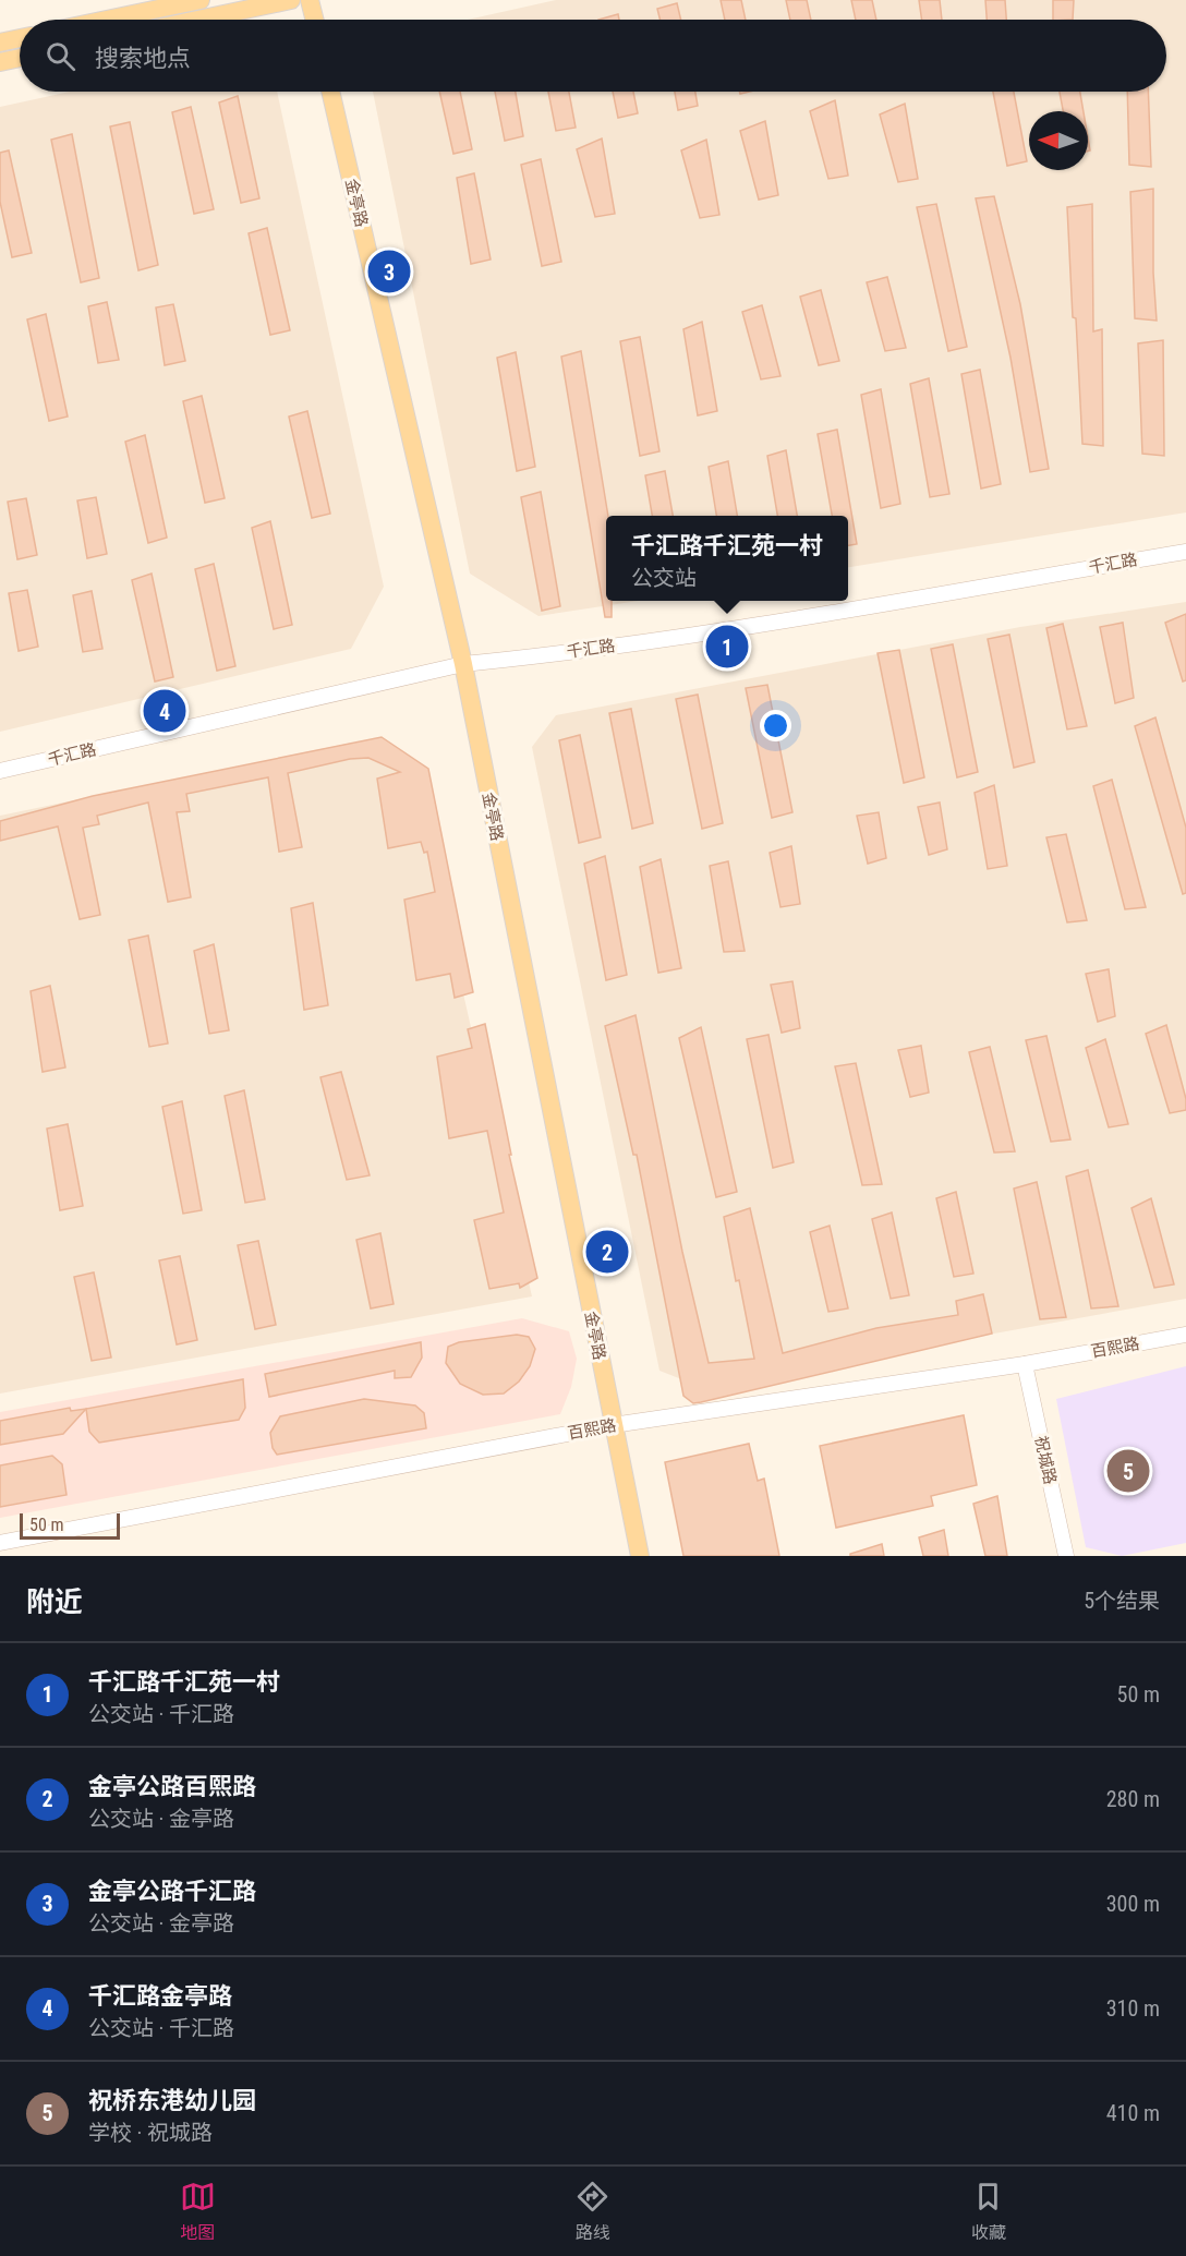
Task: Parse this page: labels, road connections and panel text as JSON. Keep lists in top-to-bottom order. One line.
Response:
{"streets":{"main road":["金亭路"],"street":["千汇路","百熙路","祝城路"]},"crossings":[["金亭路","千汇路"],["金亭路","百熙路"],["百熙路","祝城路"]],"scale_bar":"50 m","north":"left","page":{"search":"搜索地点","pins":["3","1","4","2","5"],"popup":["千汇路千汇苑一村","公交站"],"scale":"50 m","heading":["附近","5个结果"],"list":[{"mark":"1","name":"千汇路千汇苑一村","note":"公交站 · 千汇路","value":"50 m"},{"mark":"2","name":"金亭公路百熙路","note":"公交站 · 金亭路","value":"280 m"},{"mark":"3","name":"金亭公路千汇路","note":"公交站 · 金亭路","value":"300 m"},{"mark":"4","name":"千汇路金亭路","note":"公交站 · 千汇路","value":"310 m"},{"mark":"5","name":"祝桥东港幼儿园","note":"学校 · 祝城路","value":"410 m"}],"nav":["地图","路线","收藏"]}}
